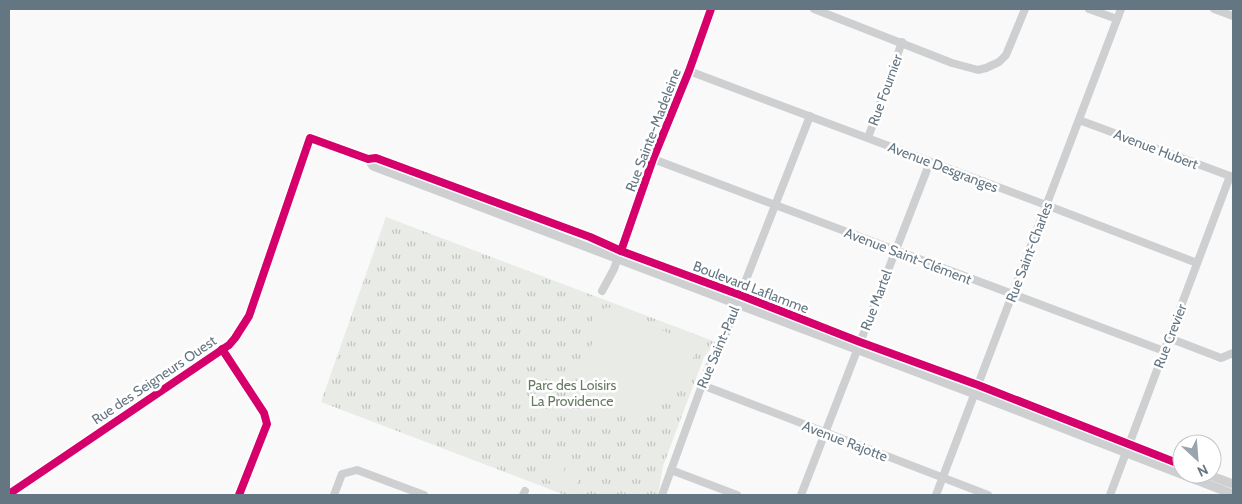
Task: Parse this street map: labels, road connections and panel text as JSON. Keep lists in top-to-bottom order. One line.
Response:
{"streets":{"street":["Rue Fournier","Rue Sainte-Madeleine","Avenue Hubert","Avenue Desgranges","Rue Saint-Charles","Avenue Saint-Clément","Boulevard Laflamme","Rue Martel","Rue Crevier","Rue Saint-Paul","Rue des Seigneurs Ouest","Avenue Rajotte"]},"crossings":[["Rue Fournier","Avenue Desgranges"],["Rue Sainte-Madeleine","Avenue Desgranges"],["Rue Sainte-Madeleine","Avenue Saint-Clément"],["Rue Sainte-Madeleine","Boulevard Laflamme"],["Avenue Hubert","Rue Saint-Charles"],["Avenue Hubert","Rue Crevier"],["Avenue Desgranges","Rue Saint-Charles"],["Avenue Desgranges","Rue Martel"],["Avenue Desgranges","Rue Crevier"],["Avenue Desgranges","Rue Saint-Paul"],["Rue Saint-Charles","Avenue Saint-Clément"],["Rue Saint-Charles","Boulevard Laflamme"],["Rue Saint-Charles","Avenue Rajotte"],["Avenue Saint-Clément","Rue Martel"],["Avenue Saint-Clément","Rue Crevier"],["Avenue Saint-Clément","Rue Saint-Paul"],["Boulevard Laflamme","Rue Martel"],["Boulevard Laflamme","Rue Crevier"],["Boulevard Laflamme","Rue Saint-Paul"],["Boulevard Laflamme","Rue des Seigneurs Ouest"],["Rue Martel","Avenue Rajotte"],["Rue Saint-Paul","Avenue Rajotte"]],"parks":["Parc des Loisirs La Providence"],"north":"bottom right"}
